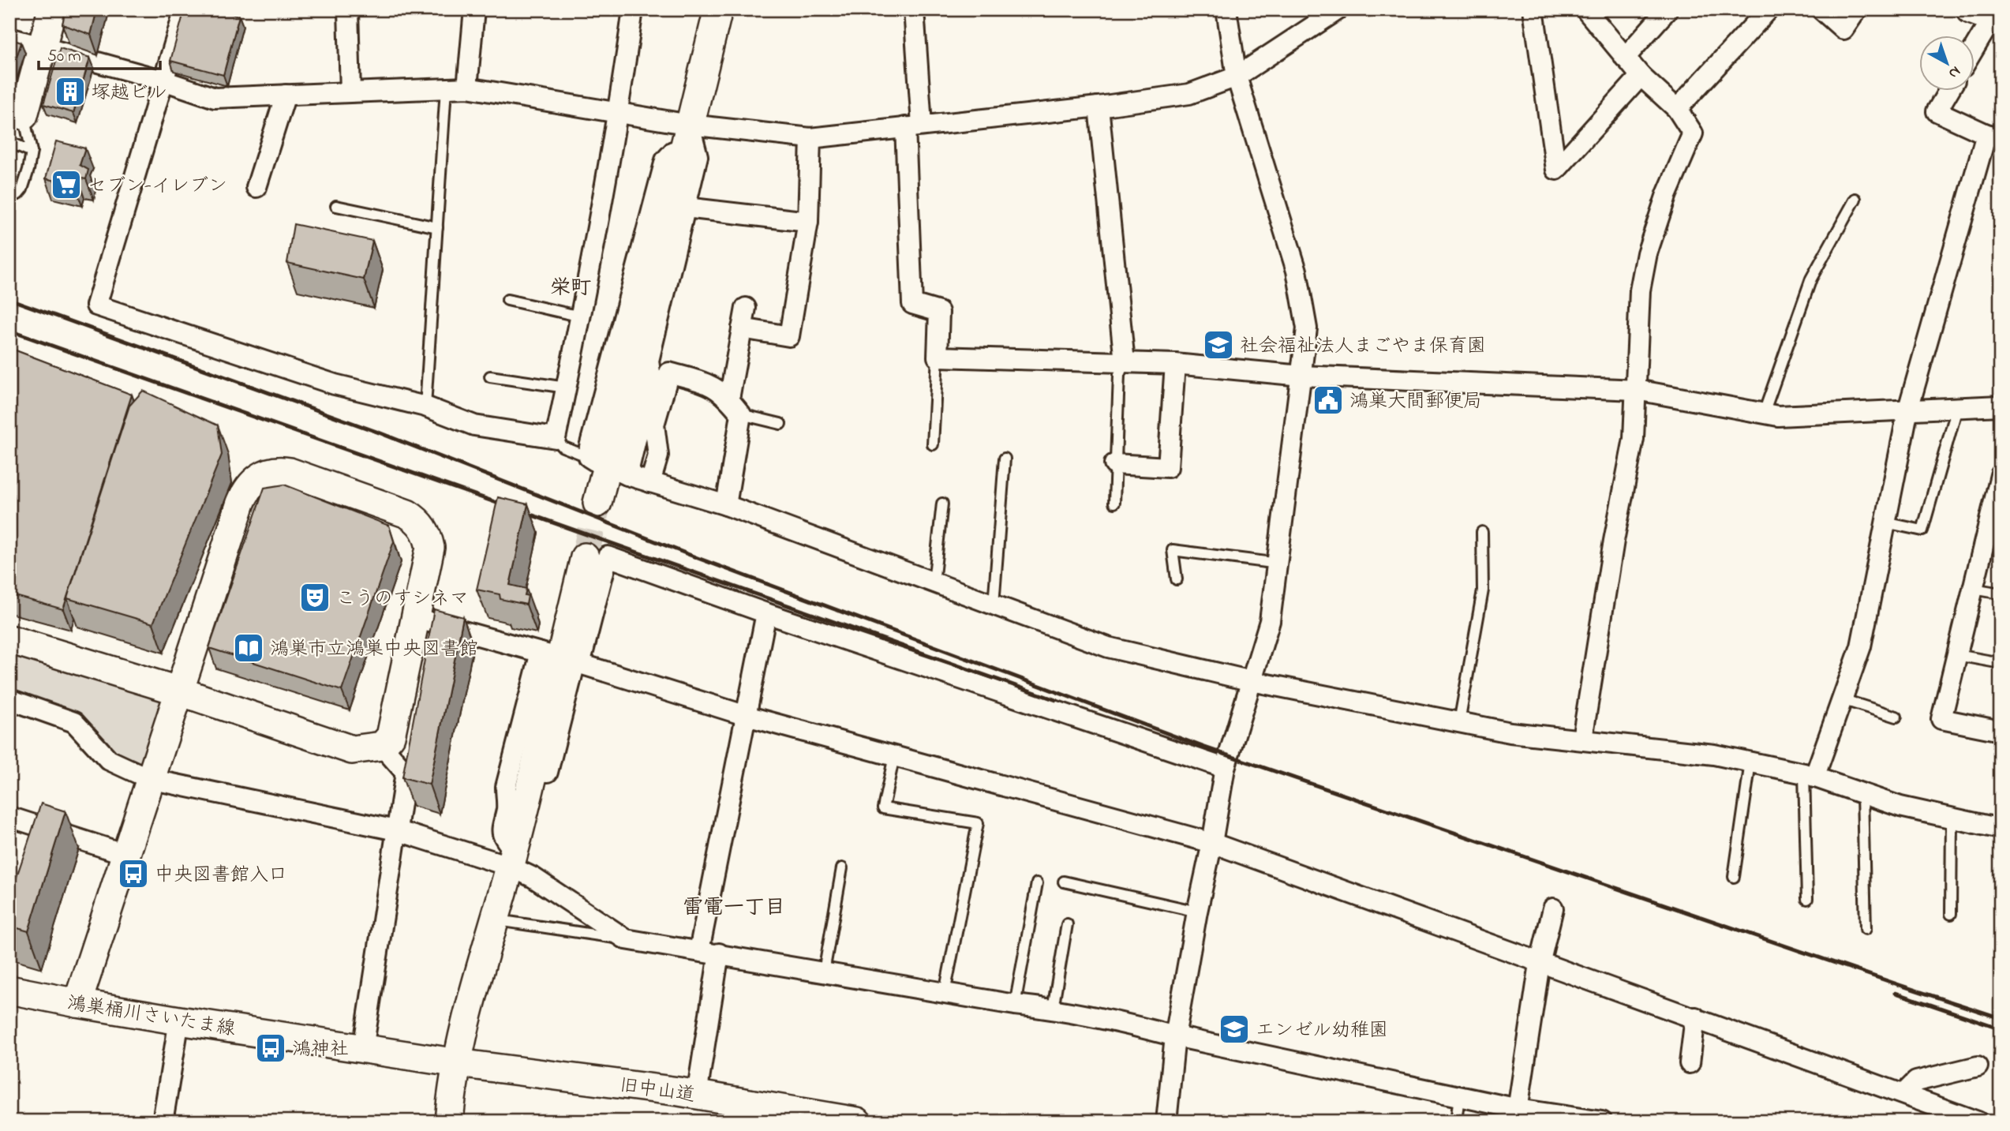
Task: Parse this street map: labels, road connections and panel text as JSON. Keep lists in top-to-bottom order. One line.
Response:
{"streets":{"street":["鴻巣桶川さいたま線","旧中山道"]},"crossings":[["鴻巣桶川さいたま線","旧中山道"]],"districts":["栄町","雷電一丁目"],"places":{"building":["塚越ビル"],"supermarket":["セブン-イレブン"],"school or university":["社会福祉法人まごやま保育園","エンゼル幼稚園"],"public building":["鴻巣大間郵便局"],"theatre":["こうのすシネマ"],"library":["鴻巣市立鴻巣中央図書館"],"bus stop":["中央図書館入口","鴻神社"]},"scale_bar":"50 m","north":"bottom right"}
